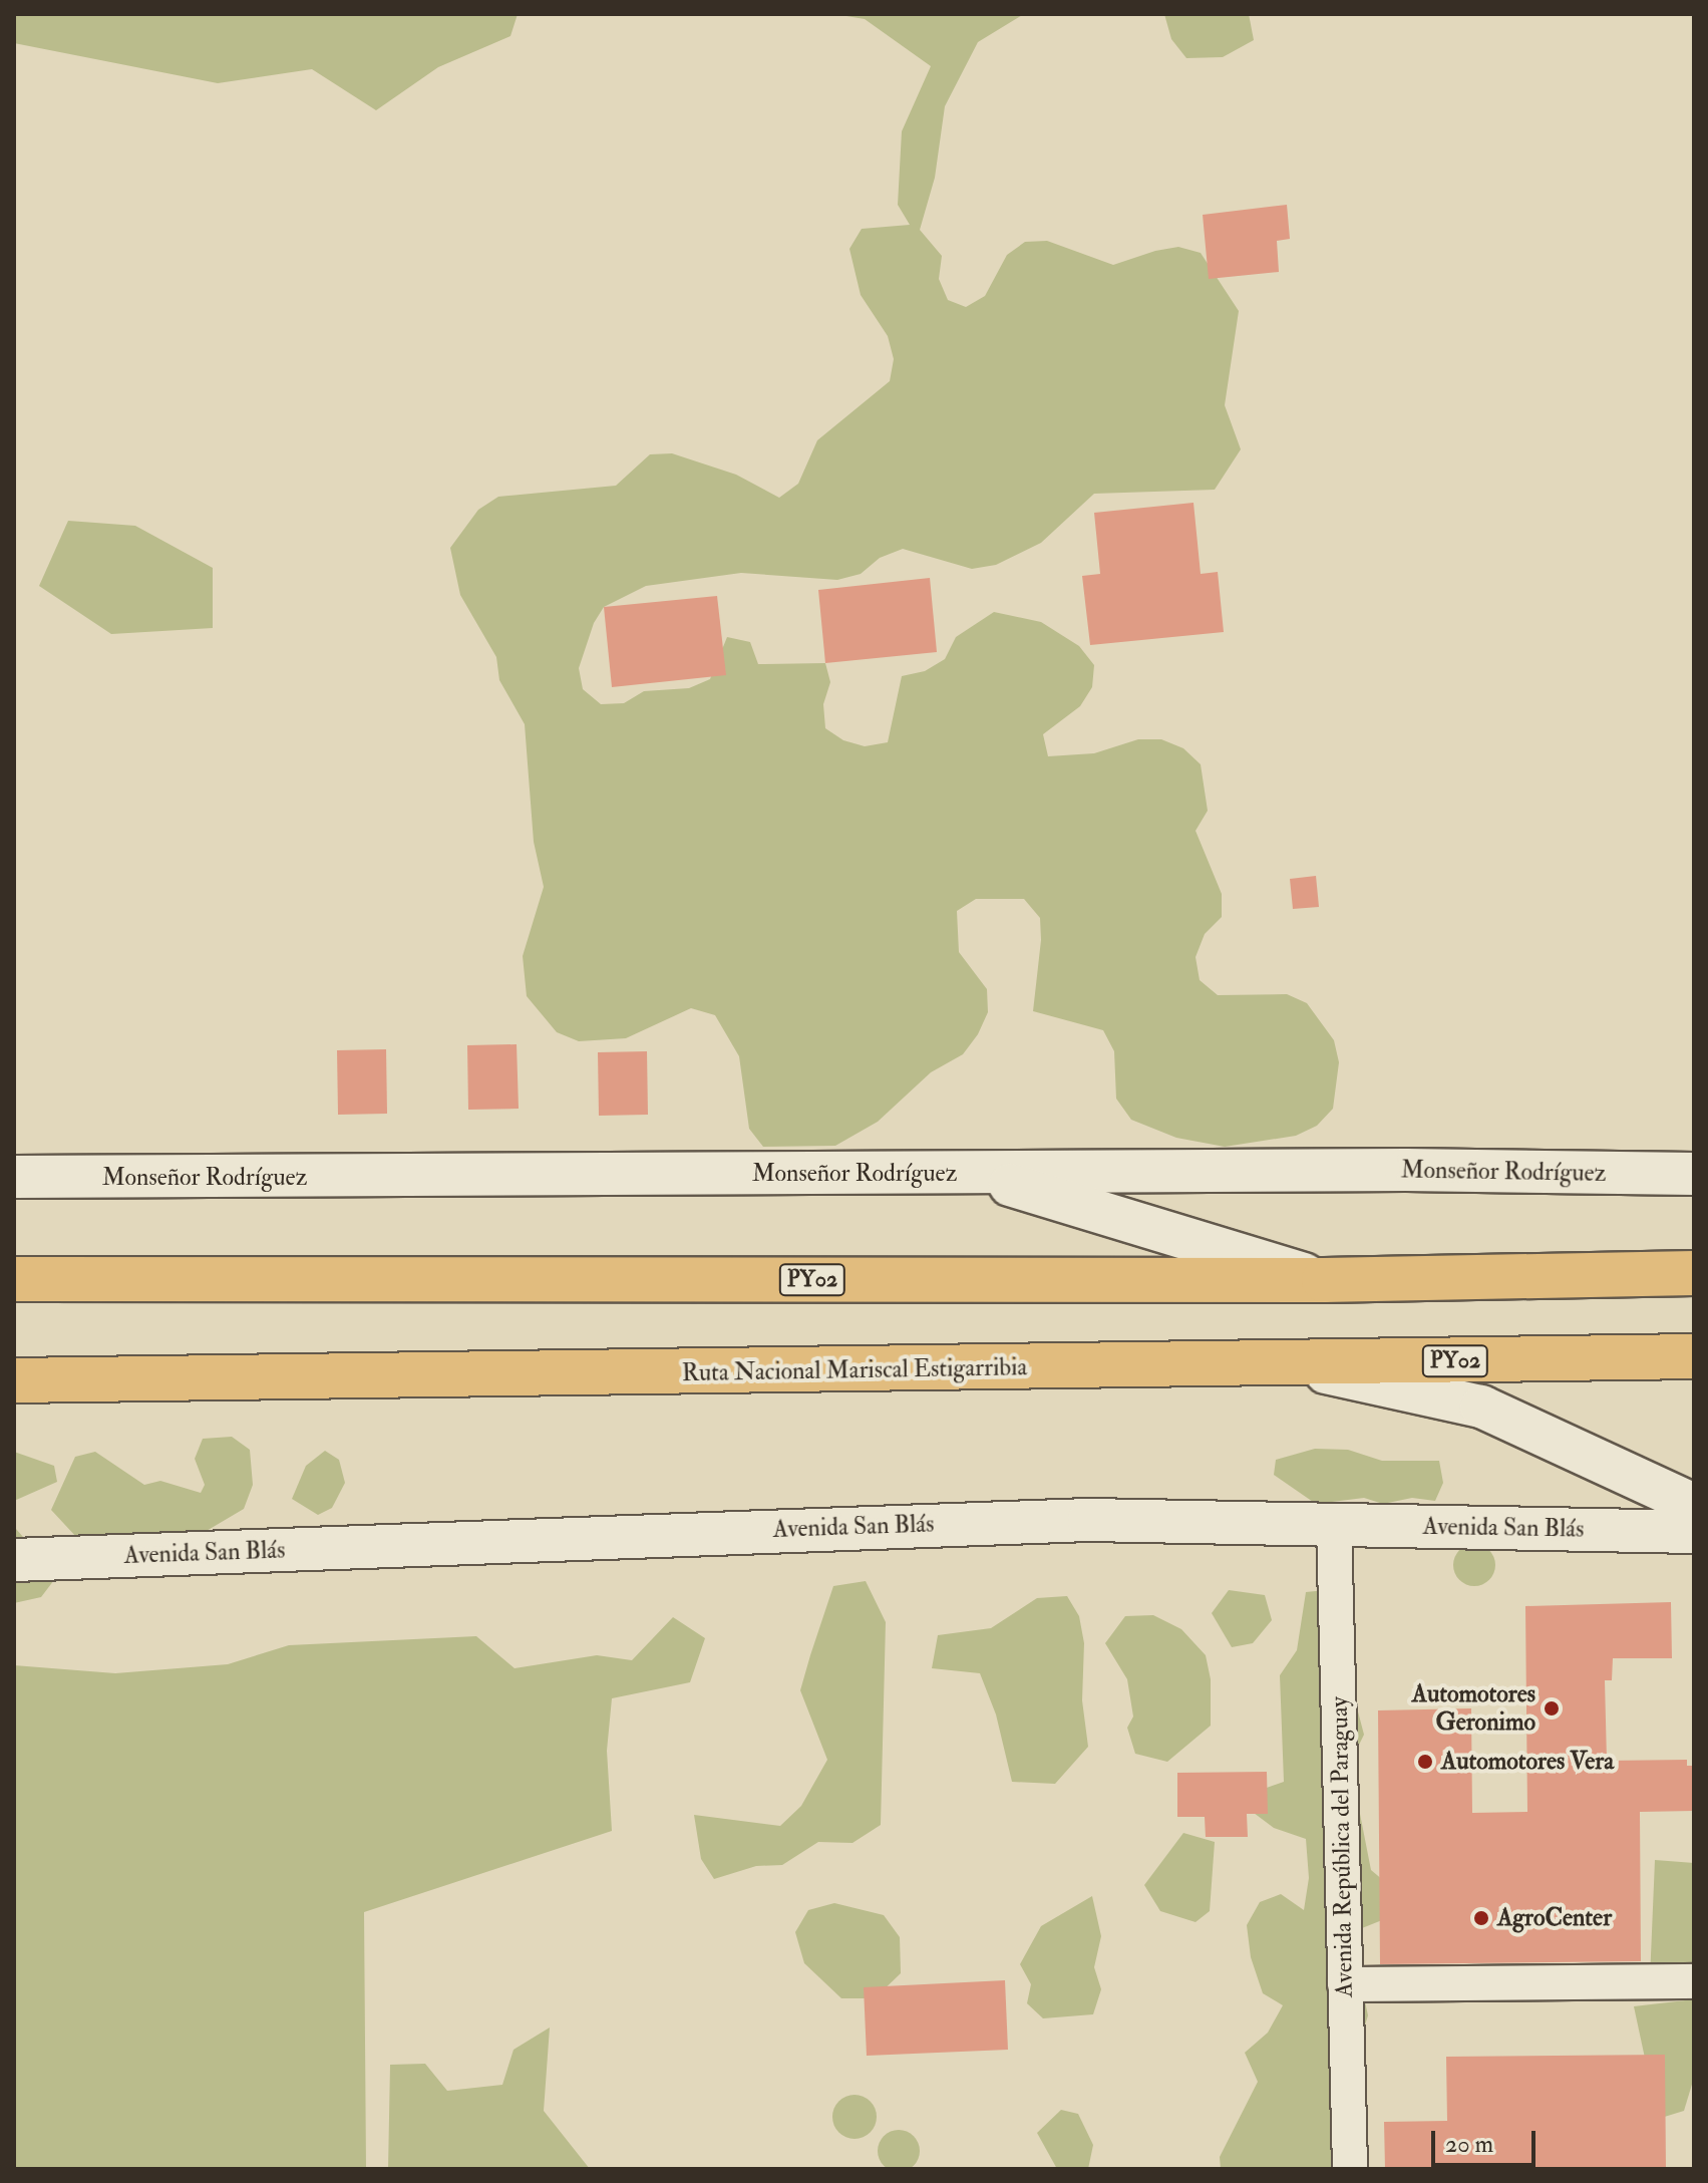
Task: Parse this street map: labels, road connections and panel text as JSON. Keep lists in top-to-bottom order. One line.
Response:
{"streets":{"highway":["PY02","Ruta Nacional Mariscal Estigarribia"],"street":["Monseñor Rodríguez","Avenida San Blás","Avenida República del Paraguay"]},"crossings":[["Avenida San Blás","Avenida República del Paraguay"]],"places":["Automotores Geronimo","Automotores Vera","AgroCenter"],"scale_bar":"20 m"}
